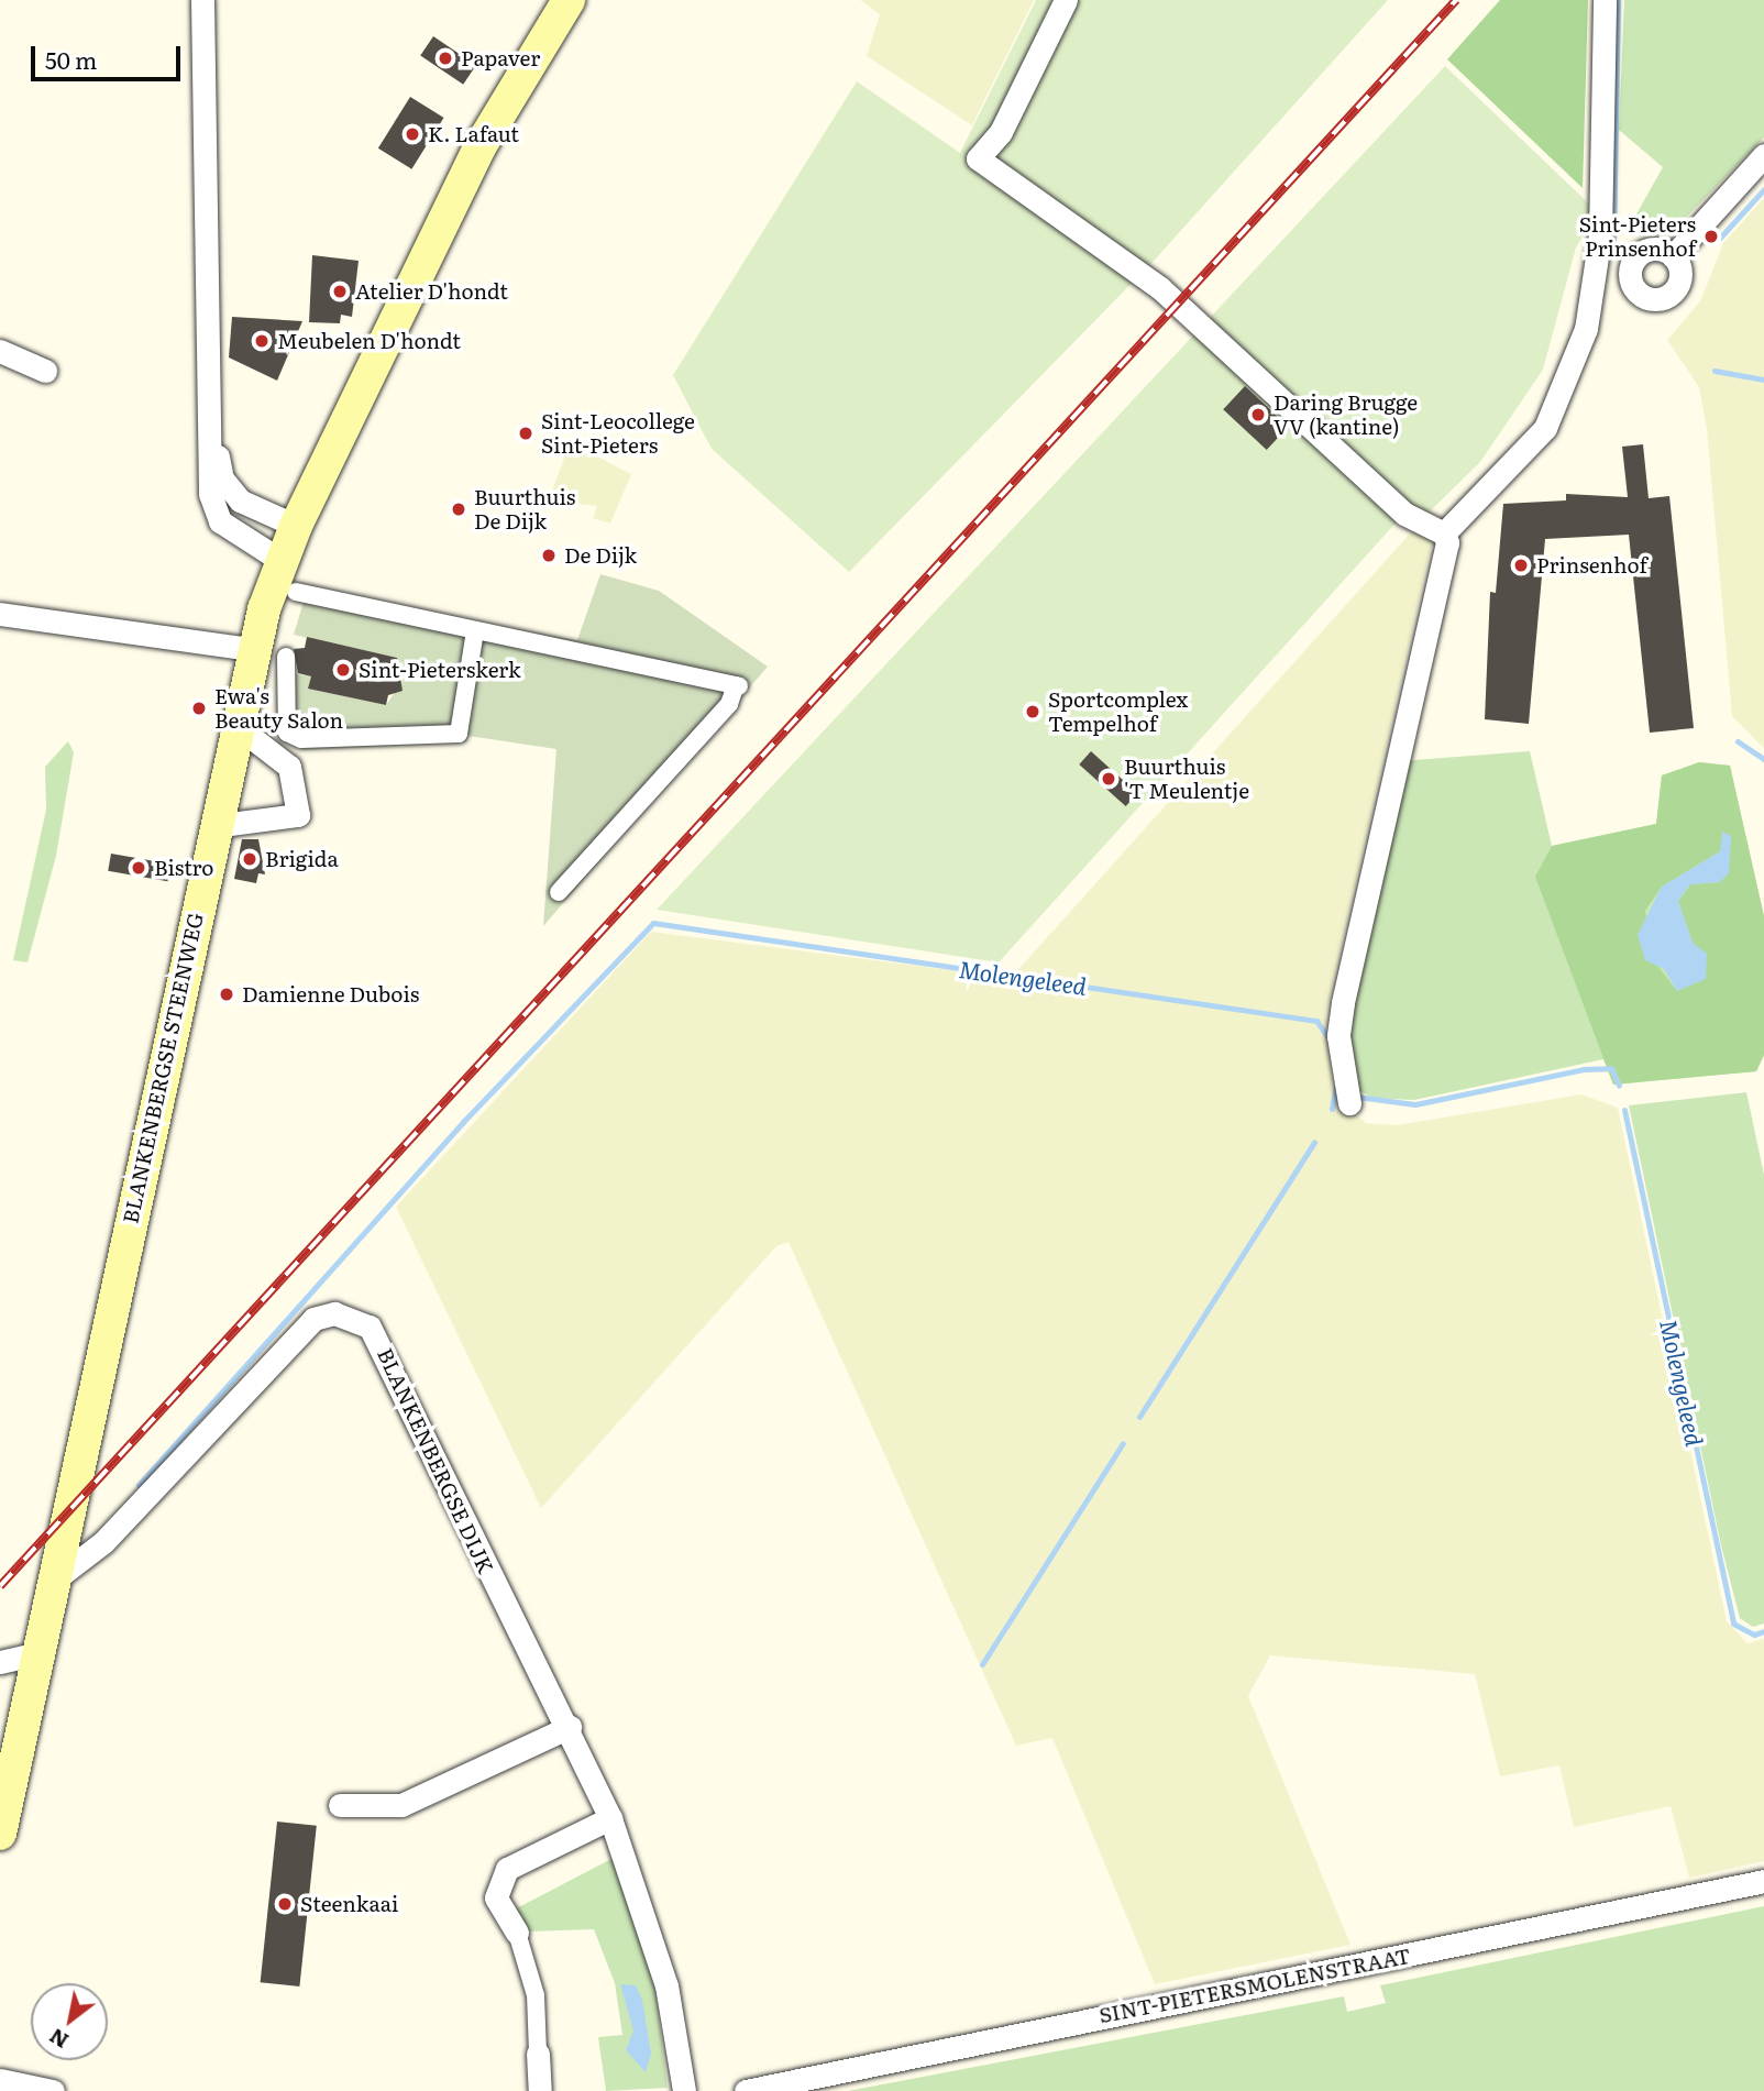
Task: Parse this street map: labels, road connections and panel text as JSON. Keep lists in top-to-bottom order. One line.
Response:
{"streets":{"main road":["BLANKENBERGSE STEENWEG"],"street":["BLANKENBERGSE DIJK","SINT-PIETERSMOLENSTRAAT"]},"crossings":[["BLANKENBERGSE STEENWEG","BLANKENBERGSE DIJK"]],"water":["Molengeleed"],"places":["Papaver","K. Lafaut","Sint-Pieters Prinsenhof","Atelier D'hondt","Meubelen D'hondt","Daring Brugge VV (kantine)","Sint-Leocollege Sint-Pieters","Buurthuis De Dijk","De Dijk","Prinsenhof","Sint-Pieterskerk","Ewa's Beauty Salon","Sportcomplex Tempelhof","Buurthuis 'T Meulentje","Brigida","Bistro","Damienne Dubois","Steenkaai"],"scale_bar":"50 m","north":"bottom left"}
